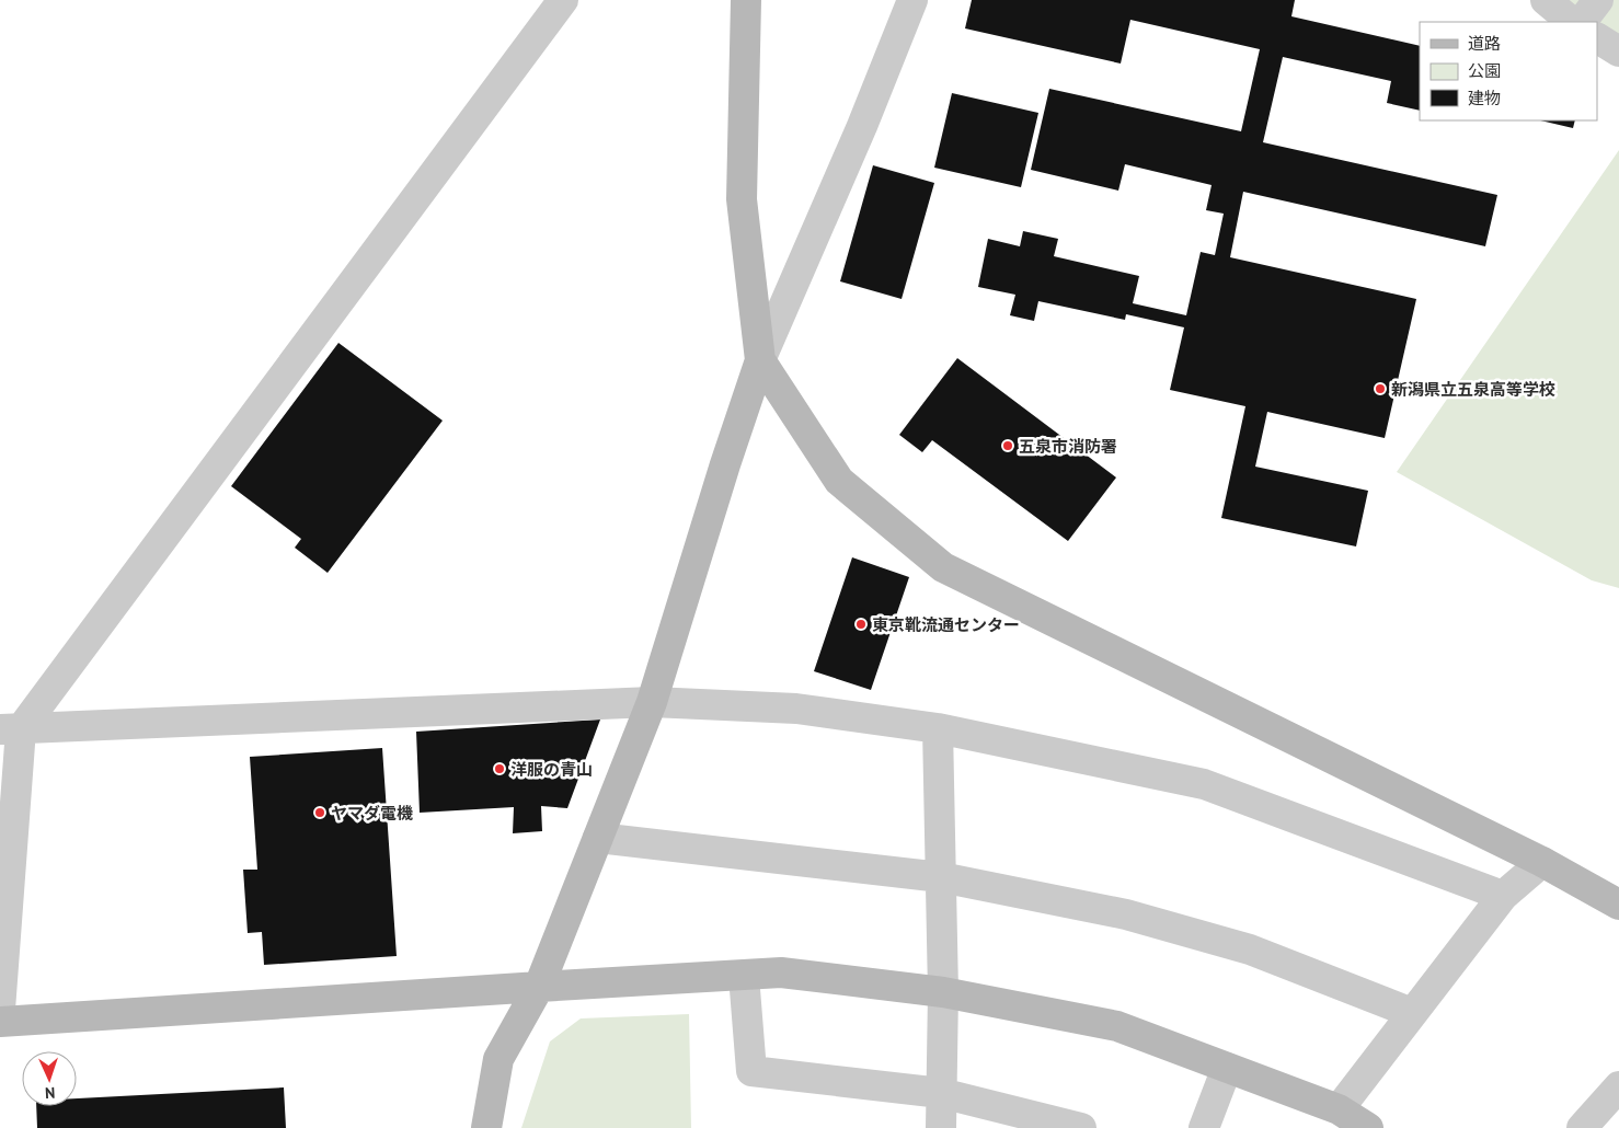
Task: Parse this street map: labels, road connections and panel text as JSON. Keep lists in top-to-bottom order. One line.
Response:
{"places":["新潟県立五泉高等学校","五泉市消防署","東京靴流通センター","洋服の青山","ヤマダ電機"],"legend":["道路","公園","建物"],"north":"bottom"}
